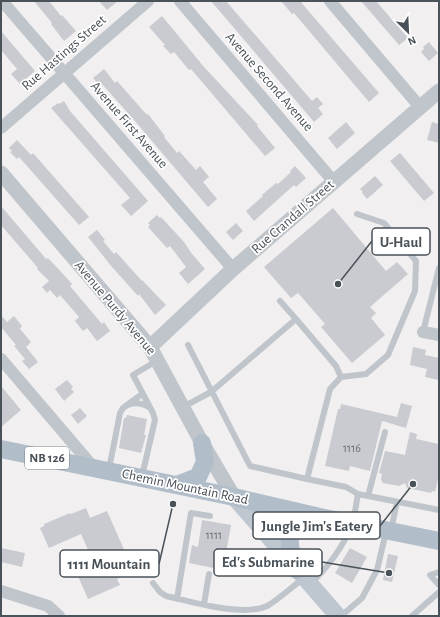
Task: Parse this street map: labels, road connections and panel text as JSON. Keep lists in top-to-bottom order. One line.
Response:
{"streets":{"main road":["NB 126","Chemin Mountain Road"],"street":["Rue Hastings Street","Avenue Second Avenue","Avenue First Avenue","Rue Crandall Street","Avenue Purdy Avenue"]},"crossings":[["Rue Hastings Street","Avenue First Avenue"],["Avenue Second Avenue","Rue Crandall Street"],["Avenue First Avenue","Rue Crandall Street"],["Rue Crandall Street","Avenue Purdy Avenue"],["Avenue Purdy Avenue","Chemin Mountain Road"]],"places":["U-Haul","Jungle Jim's Eatery","1111 Mountain","Ed's Submarine"],"house_numbers":["1116","1111"],"north":"bottom right"}
